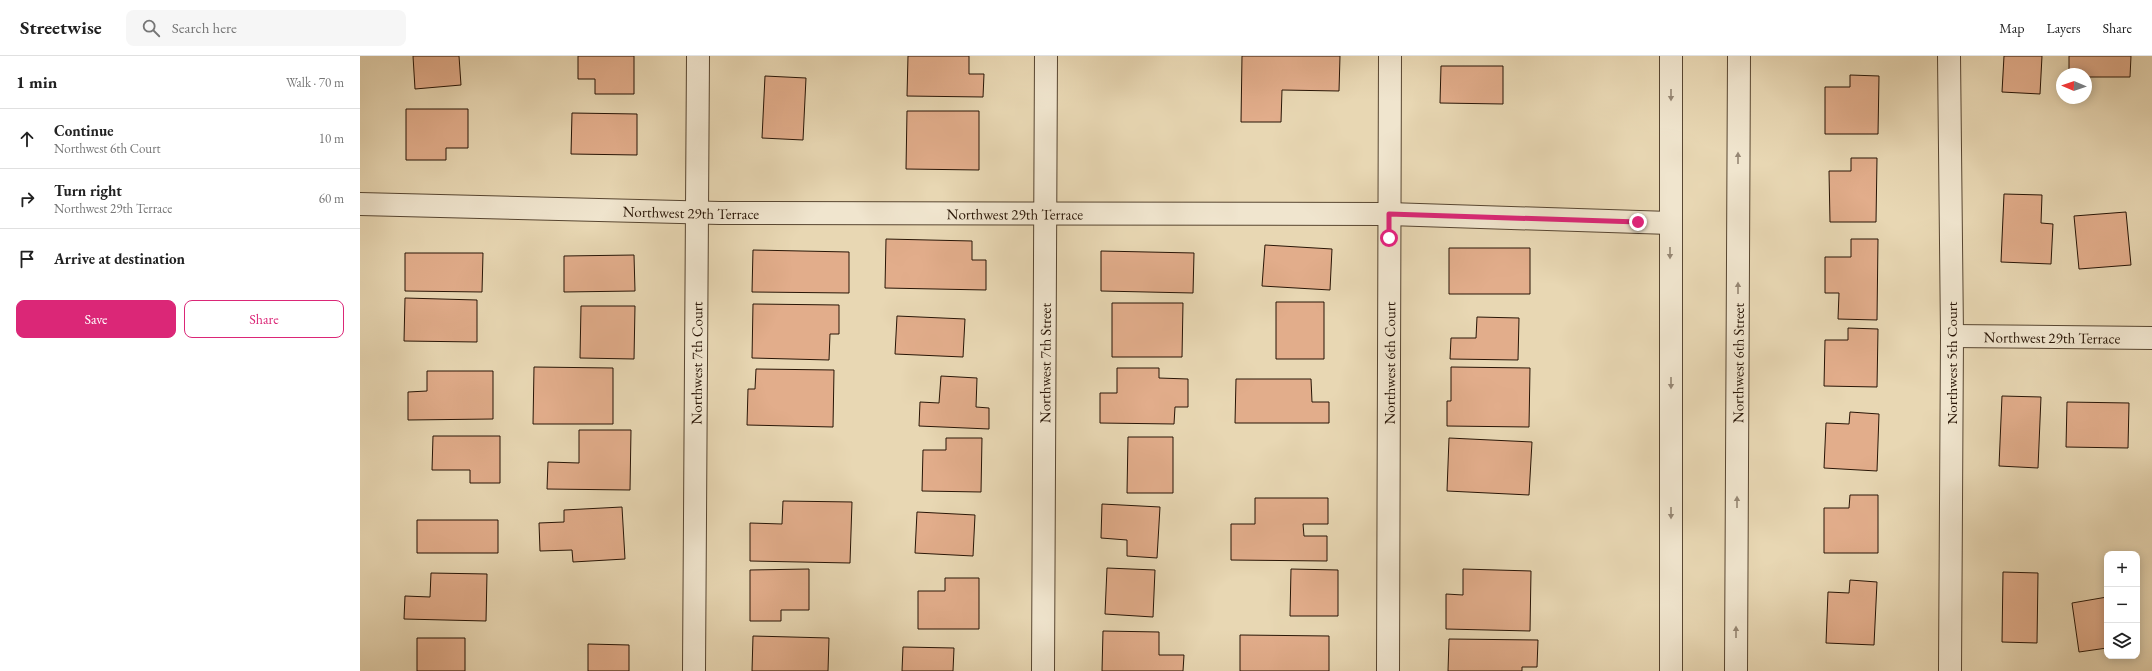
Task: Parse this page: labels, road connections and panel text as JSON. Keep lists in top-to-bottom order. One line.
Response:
{"streets":{"street":["Northwest 29th Terrace","Northwest 6th Court","Northwest 5th Court","Northwest 7th Court","Northwest 7th Street","Northwest 6th Street"]},"crossings":[["Northwest 29th Terrace","Northwest 6th Court"],["Northwest 29th Terrace","Northwest 5th Court"],["Northwest 29th Terrace","Northwest 7th Court"],["Northwest 29th Terrace","Northwest 7th Street"]],"north":"left","page":{"header":"Streetwise","search":"Search here","nav":["Map","Layers","Share"],"heading":["1 min","Walk · 70 m"],"list":[["Continue","Northwest 6th Court","10 m"],["Turn right","Northwest 29th Terrace","60 m"],"Arrive at destination"],"buttons":["Save","Share"],"map_buttons":["+","−"]}}
